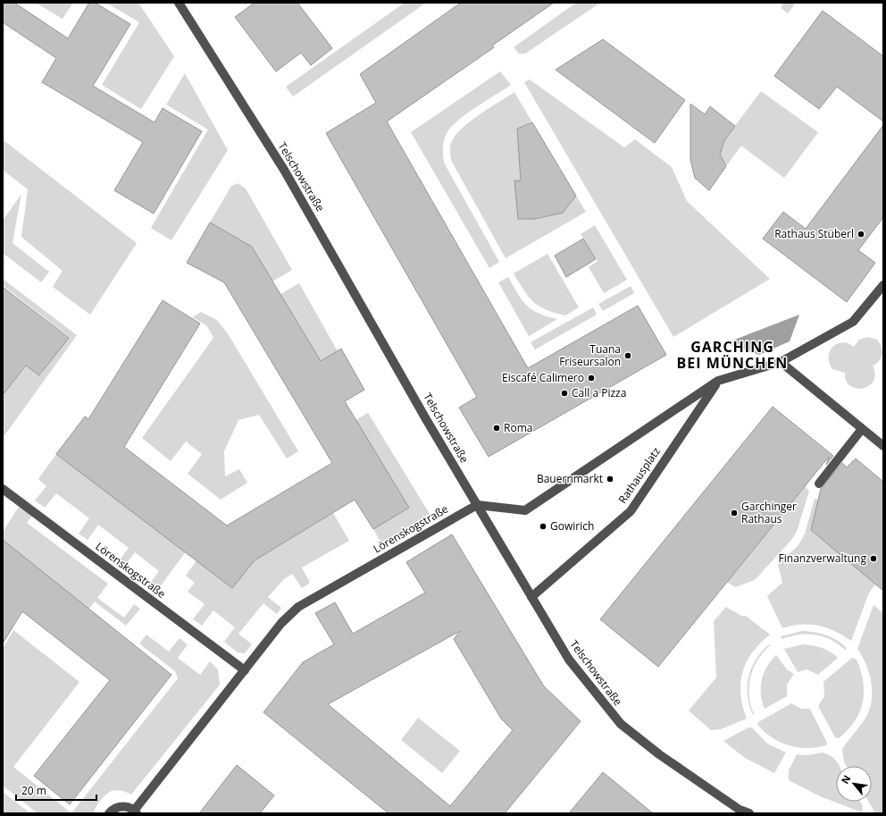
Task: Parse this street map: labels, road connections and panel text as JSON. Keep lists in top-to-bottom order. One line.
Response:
{"streets":{"street":["Telschowstraße","Rathausplatz","Lörenskogstraße"]},"crossings":[["Telschowstraße","Rathausplatz"],["Telschowstraße","Lörenskogstraße"]],"districts":["GARCHING BEI MÜNCHEN"],"places":["Rathaus Stüberl","Tuana Friseursalon","Eiscafé Calimero","Call a Pizza","Roma","Bauernmarkt","Garchinger Rathaus","Gowirich","Finanzverwaltung"],"scale_bar":"20 m","north":"top left"}
